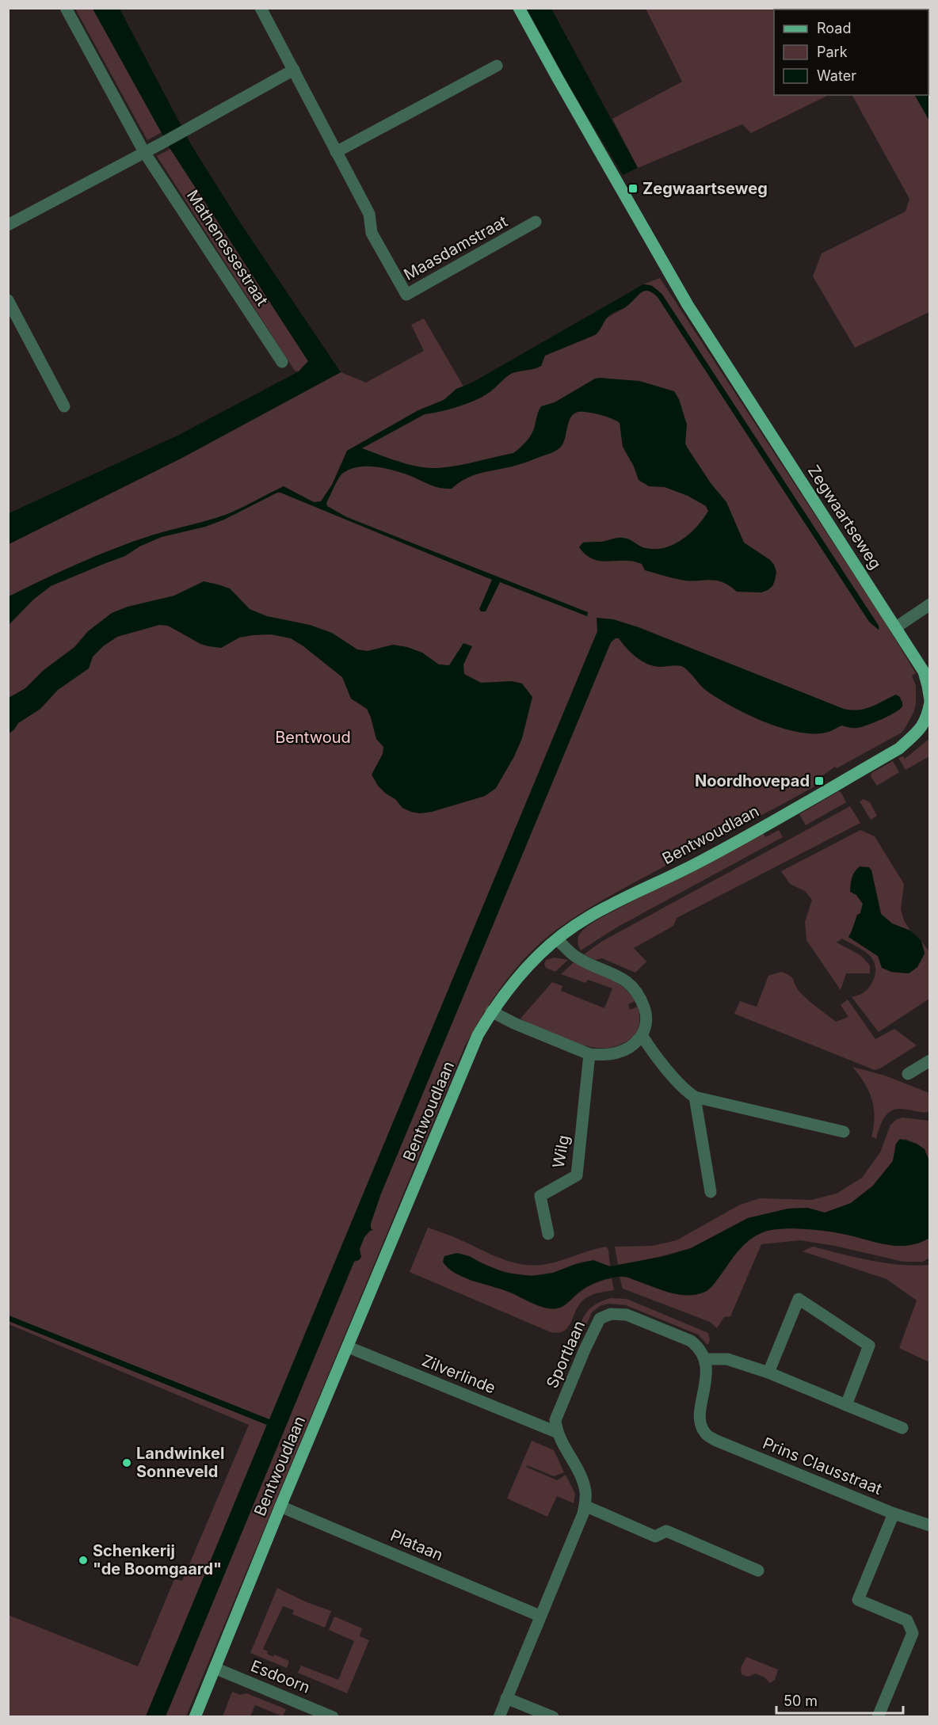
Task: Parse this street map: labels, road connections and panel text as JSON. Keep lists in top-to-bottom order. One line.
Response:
{"streets":{"main road":["Zegwaartseweg","Bentwoudlaan"],"street":["Mathenessestraat","Maasdamstraat","Wilg","Sportlaan","Zilverlinde","Prins Clausstraat","Plataan","Esdoorn"]},"crossings":[["Zegwaartseweg","Bentwoudlaan"],["Bentwoudlaan","Zilverlinde"],["Bentwoudlaan","Plataan"],["Bentwoudlaan","Esdoorn"],["Sportlaan","Zilverlinde"],["Sportlaan","Prins Clausstraat"]],"parks":["Bentwoud"],"places":{"transit":["Zegwaartseweg","Noordhovepad"],"other":["Landwinkel Sonneveld","Schenkerij \"de Boomgaard\""]},"legend":["Road","Park","Water"],"scale_bar":"50 m"}
